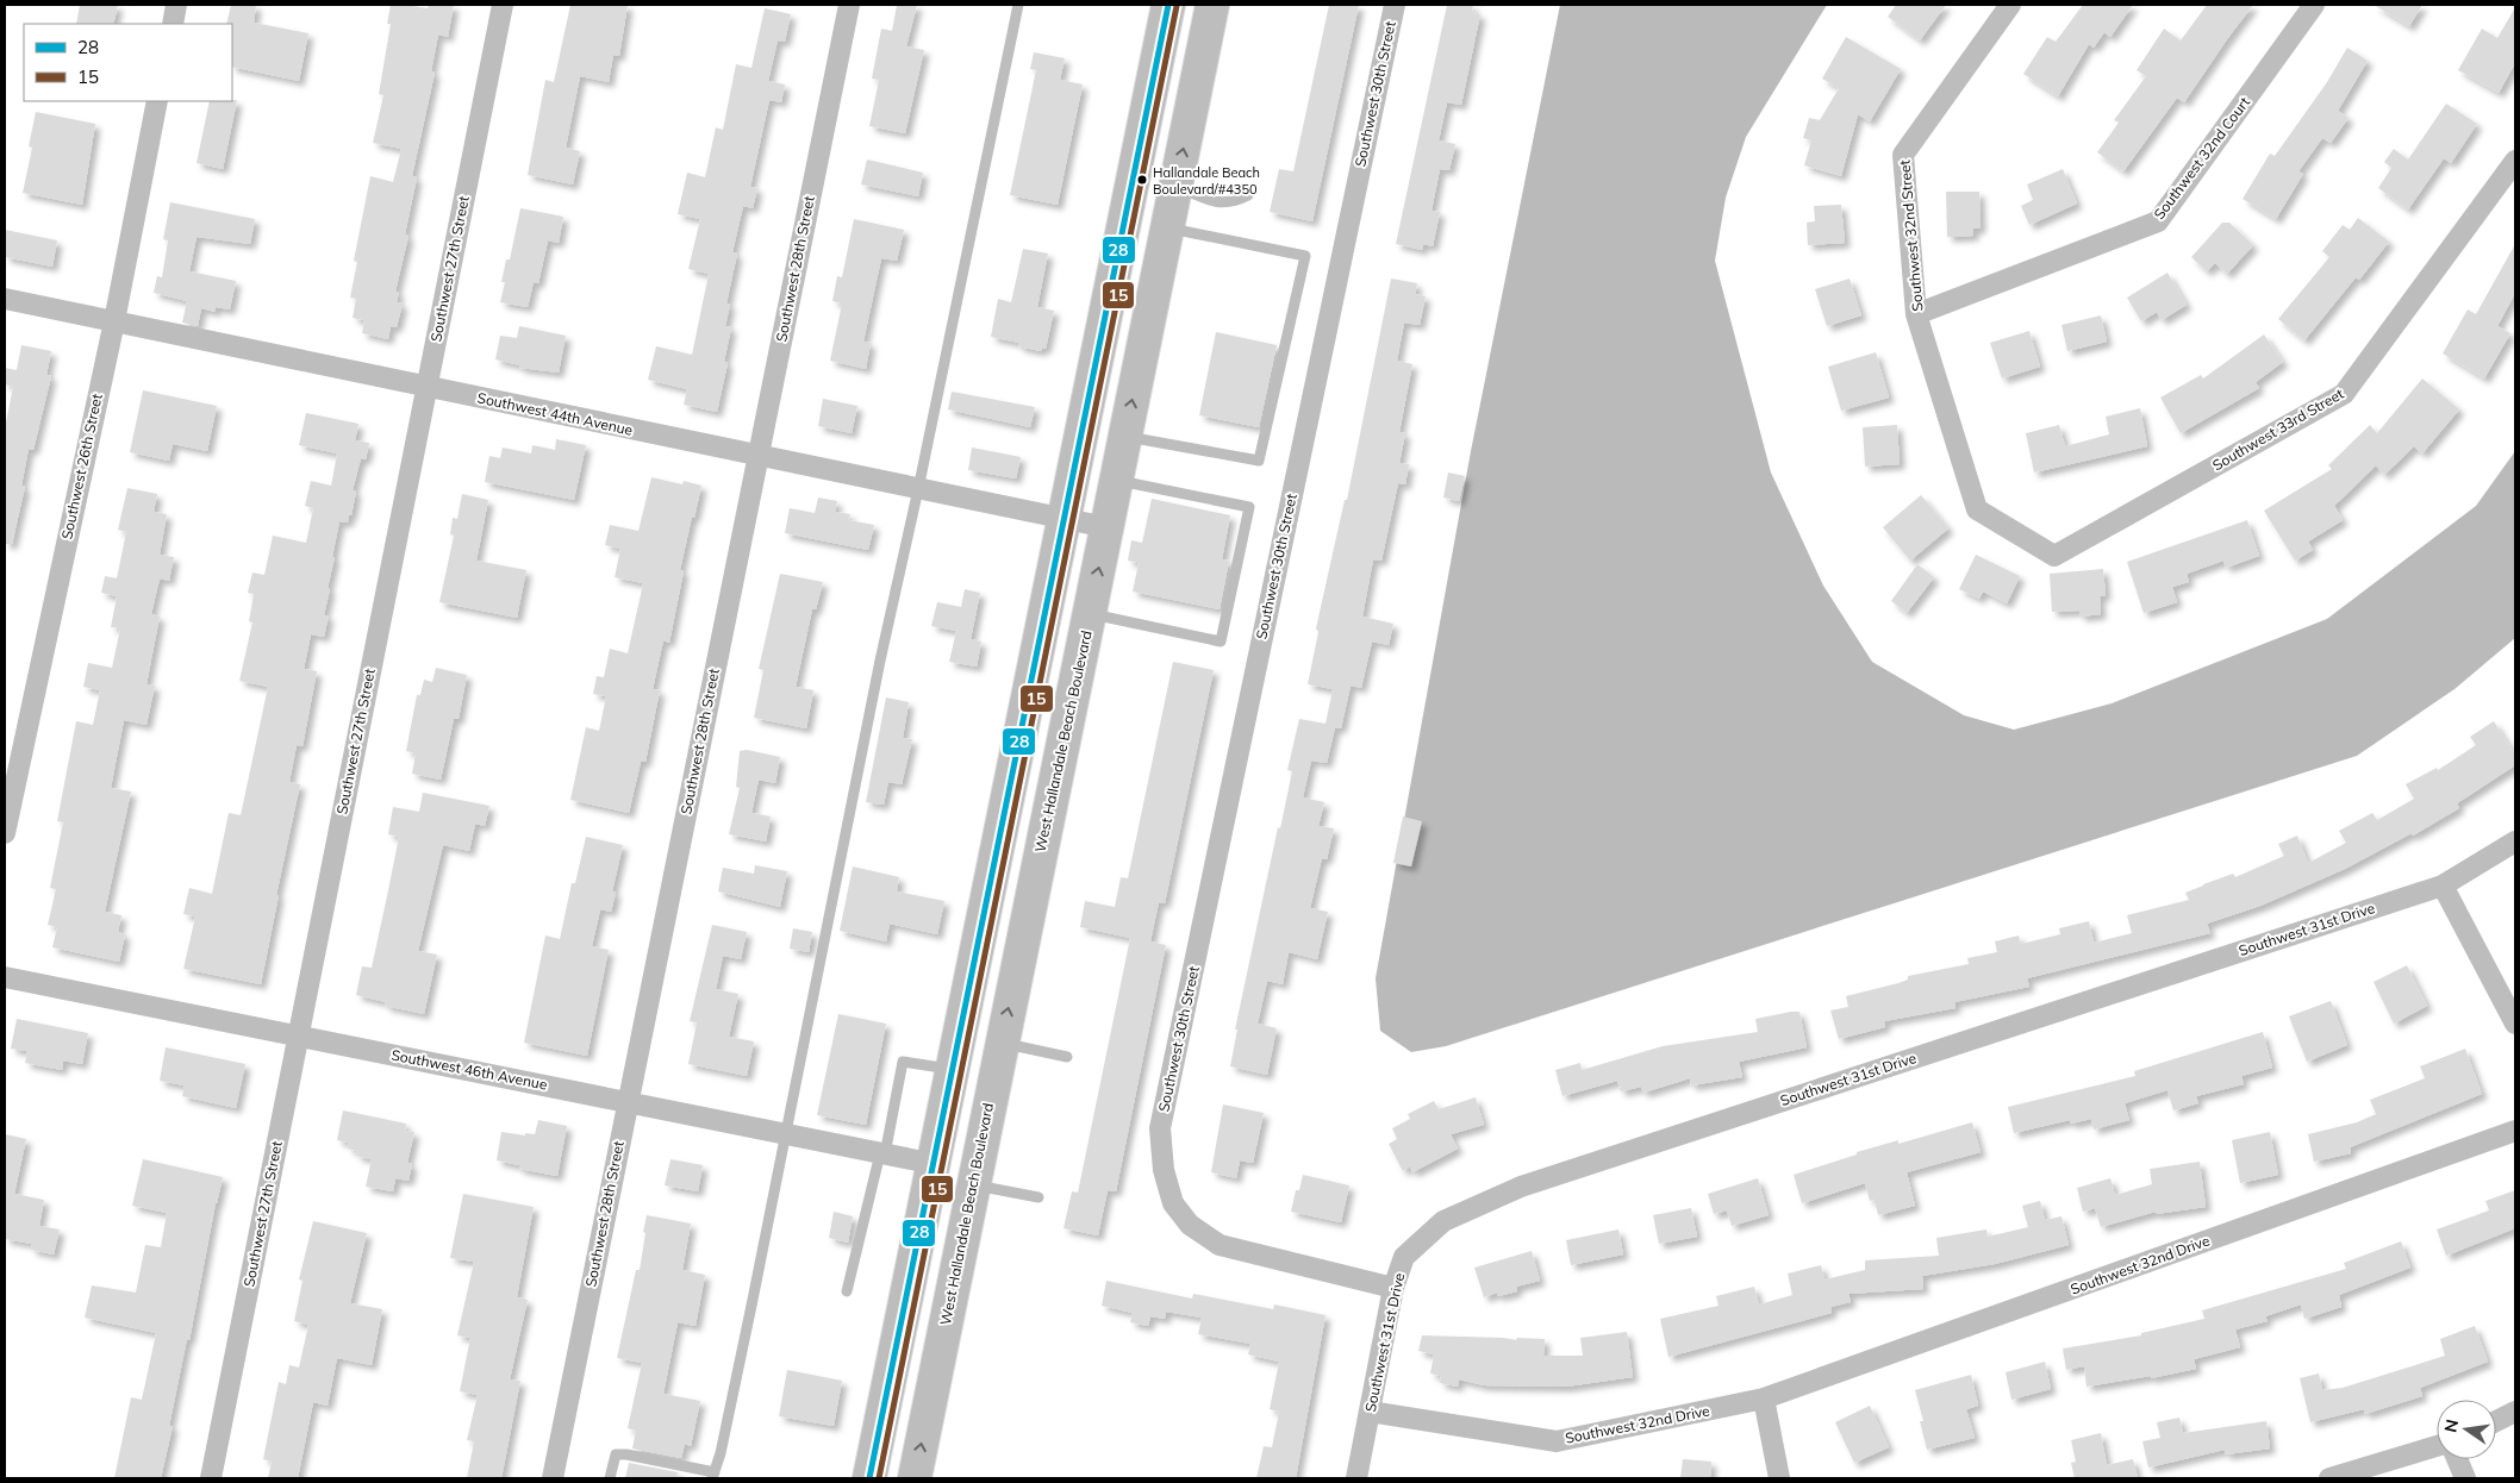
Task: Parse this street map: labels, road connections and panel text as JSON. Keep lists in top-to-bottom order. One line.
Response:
{"streets":{"main road":["West Hallandale Beach Boulevard"],"street":["Southwest 30th Street","Southwest 32nd Court","Southwest 32nd Street","Southwest 27th Street","Southwest 28th Street","Southwest 44th Avenue","Southwest 33rd Street","Southwest 26th Street","Southwest 31st Drive","Southwest 46th Avenue","Southwest 32nd Drive"]},"crossings":[["Southwest 30th Street","Southwest 31st Drive"],["Southwest 32nd Court","Southwest 32nd Street"],["Southwest 32nd Street","Southwest 33rd Street"],["Southwest 27th Street","Southwest 44th Avenue"],["Southwest 27th Street","Southwest 46th Avenue"],["Southwest 28th Street","Southwest 44th Avenue"],["Southwest 28th Street","Southwest 46th Avenue"],["Southwest 44th Avenue","Southwest 26th Street"],["Southwest 44th Avenue","West Hallandale Beach Boulevard"],["Southwest 31st Drive","Southwest 32nd Drive"]],"places":["Hallandale Beach Boulevard/#4350"],"lines":["transit line 28","transit line 15"],"legend":["28","15"],"north":"left"}
